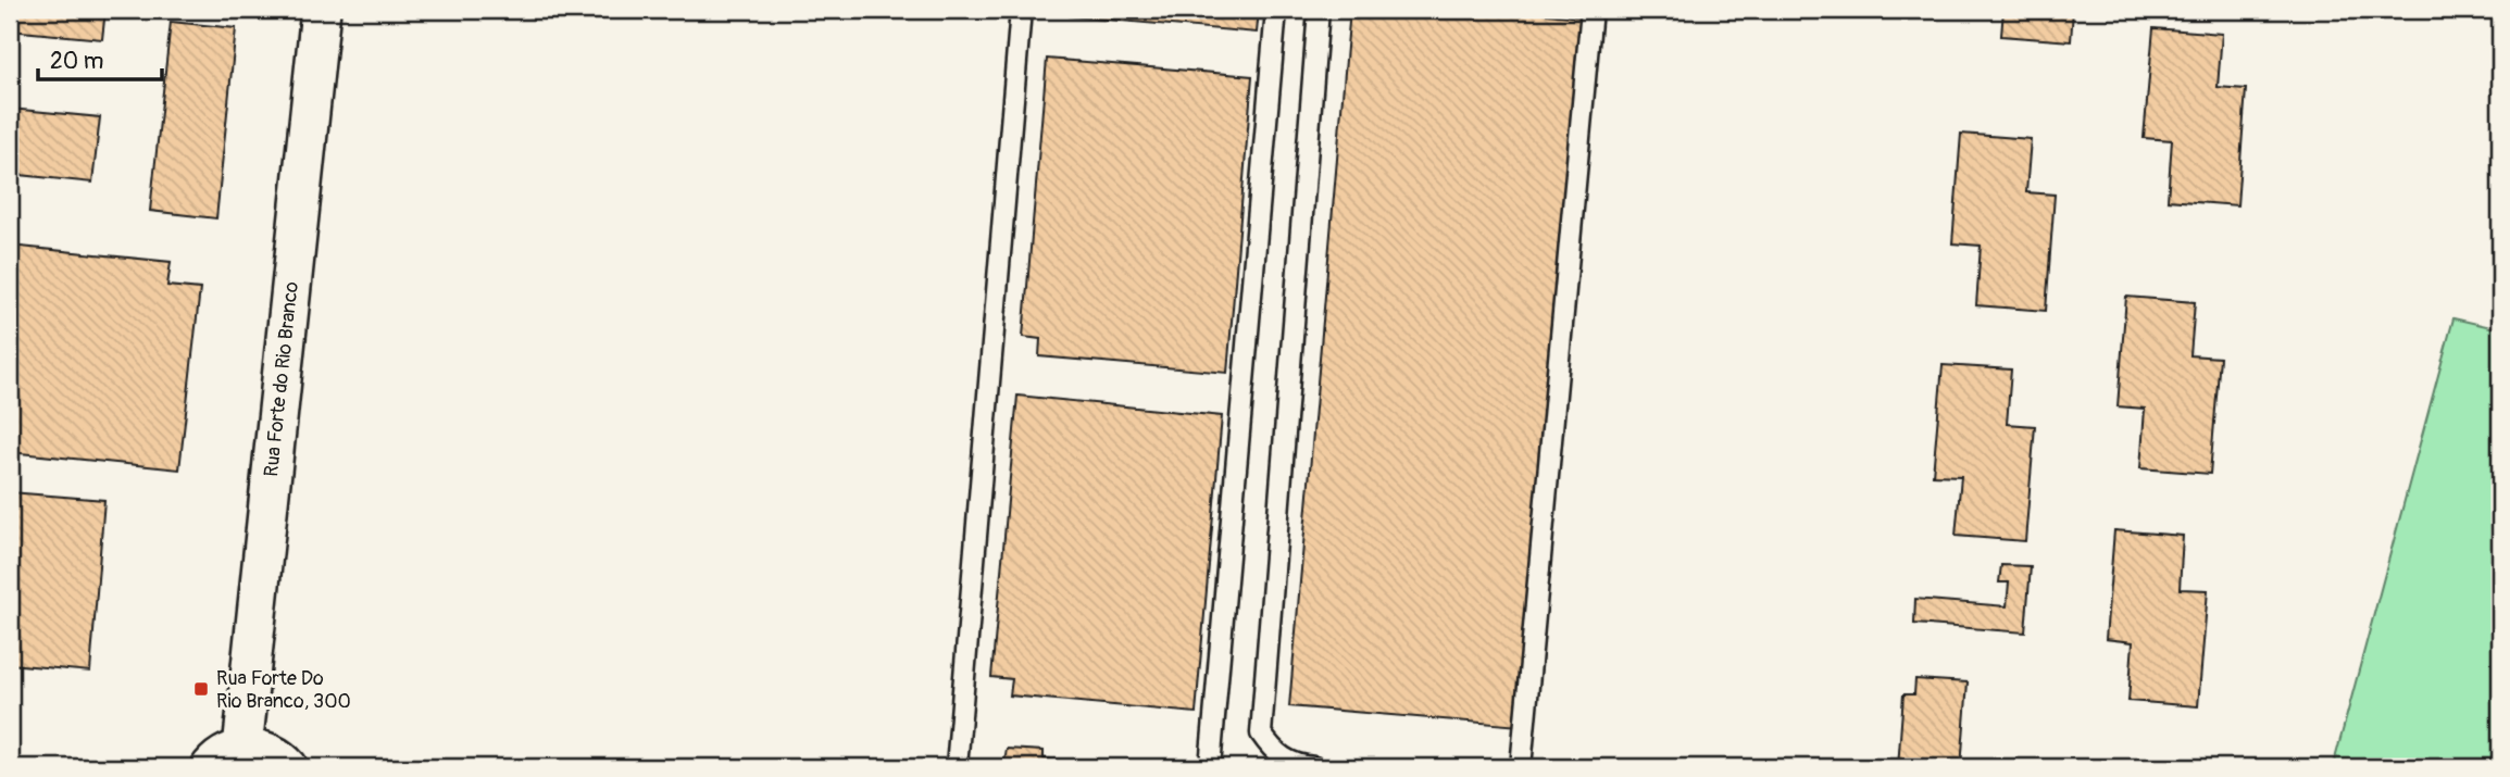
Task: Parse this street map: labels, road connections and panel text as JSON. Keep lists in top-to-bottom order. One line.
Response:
{"streets":{"street":["Rua Forte do Rio Branco"]},"places":{"transit":["Rua Forte Do Rio Branco, 300"]},"scale_bar":"20 m"}
